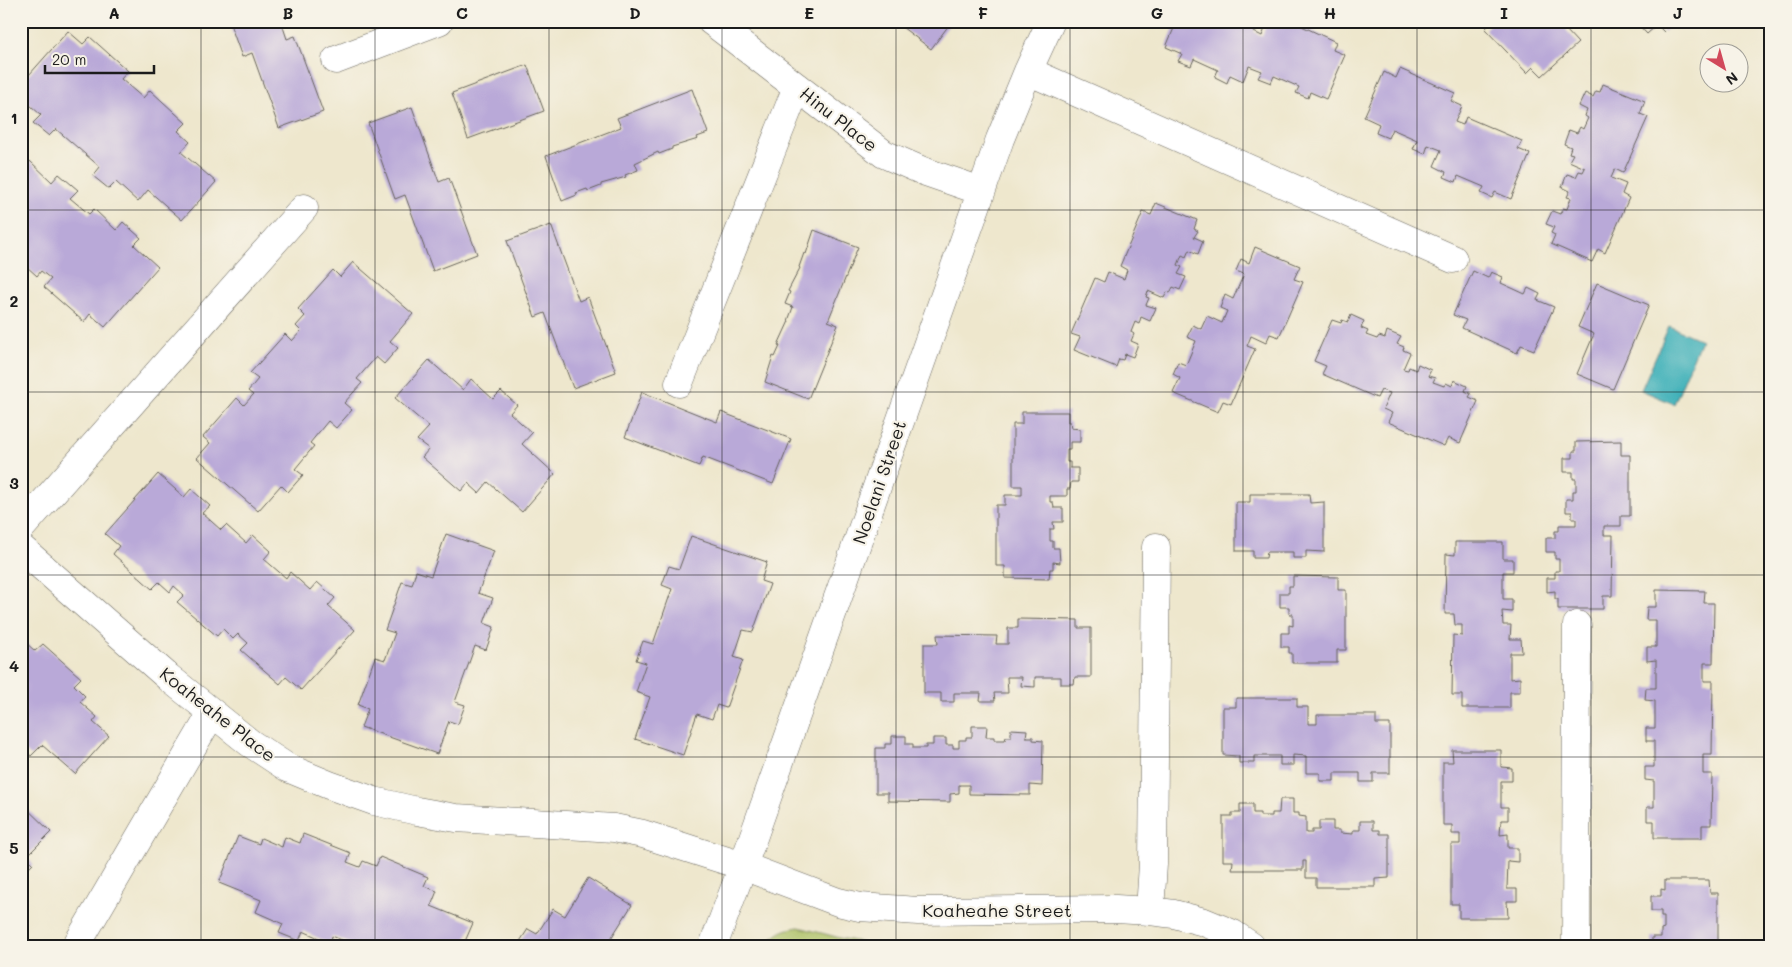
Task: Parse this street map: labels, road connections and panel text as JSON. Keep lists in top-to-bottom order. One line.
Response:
{"streets":{"street":["Hinu Place","Noelani Street","Koaheahe Place","Koaheahe Street"]},"crossings":[["Hinu Place","Noelani Street"],["Noelani Street","Koaheahe Place"],["Noelani Street","Koaheahe Street"],["Koaheahe Place","Koaheahe Street"]],"scale_bar":"20 m","north":"bottom right","grid":{"columns":["A","B","C","D","E","F","G","H","I","J"],"rows":["1","2","3","4","5"]}}
